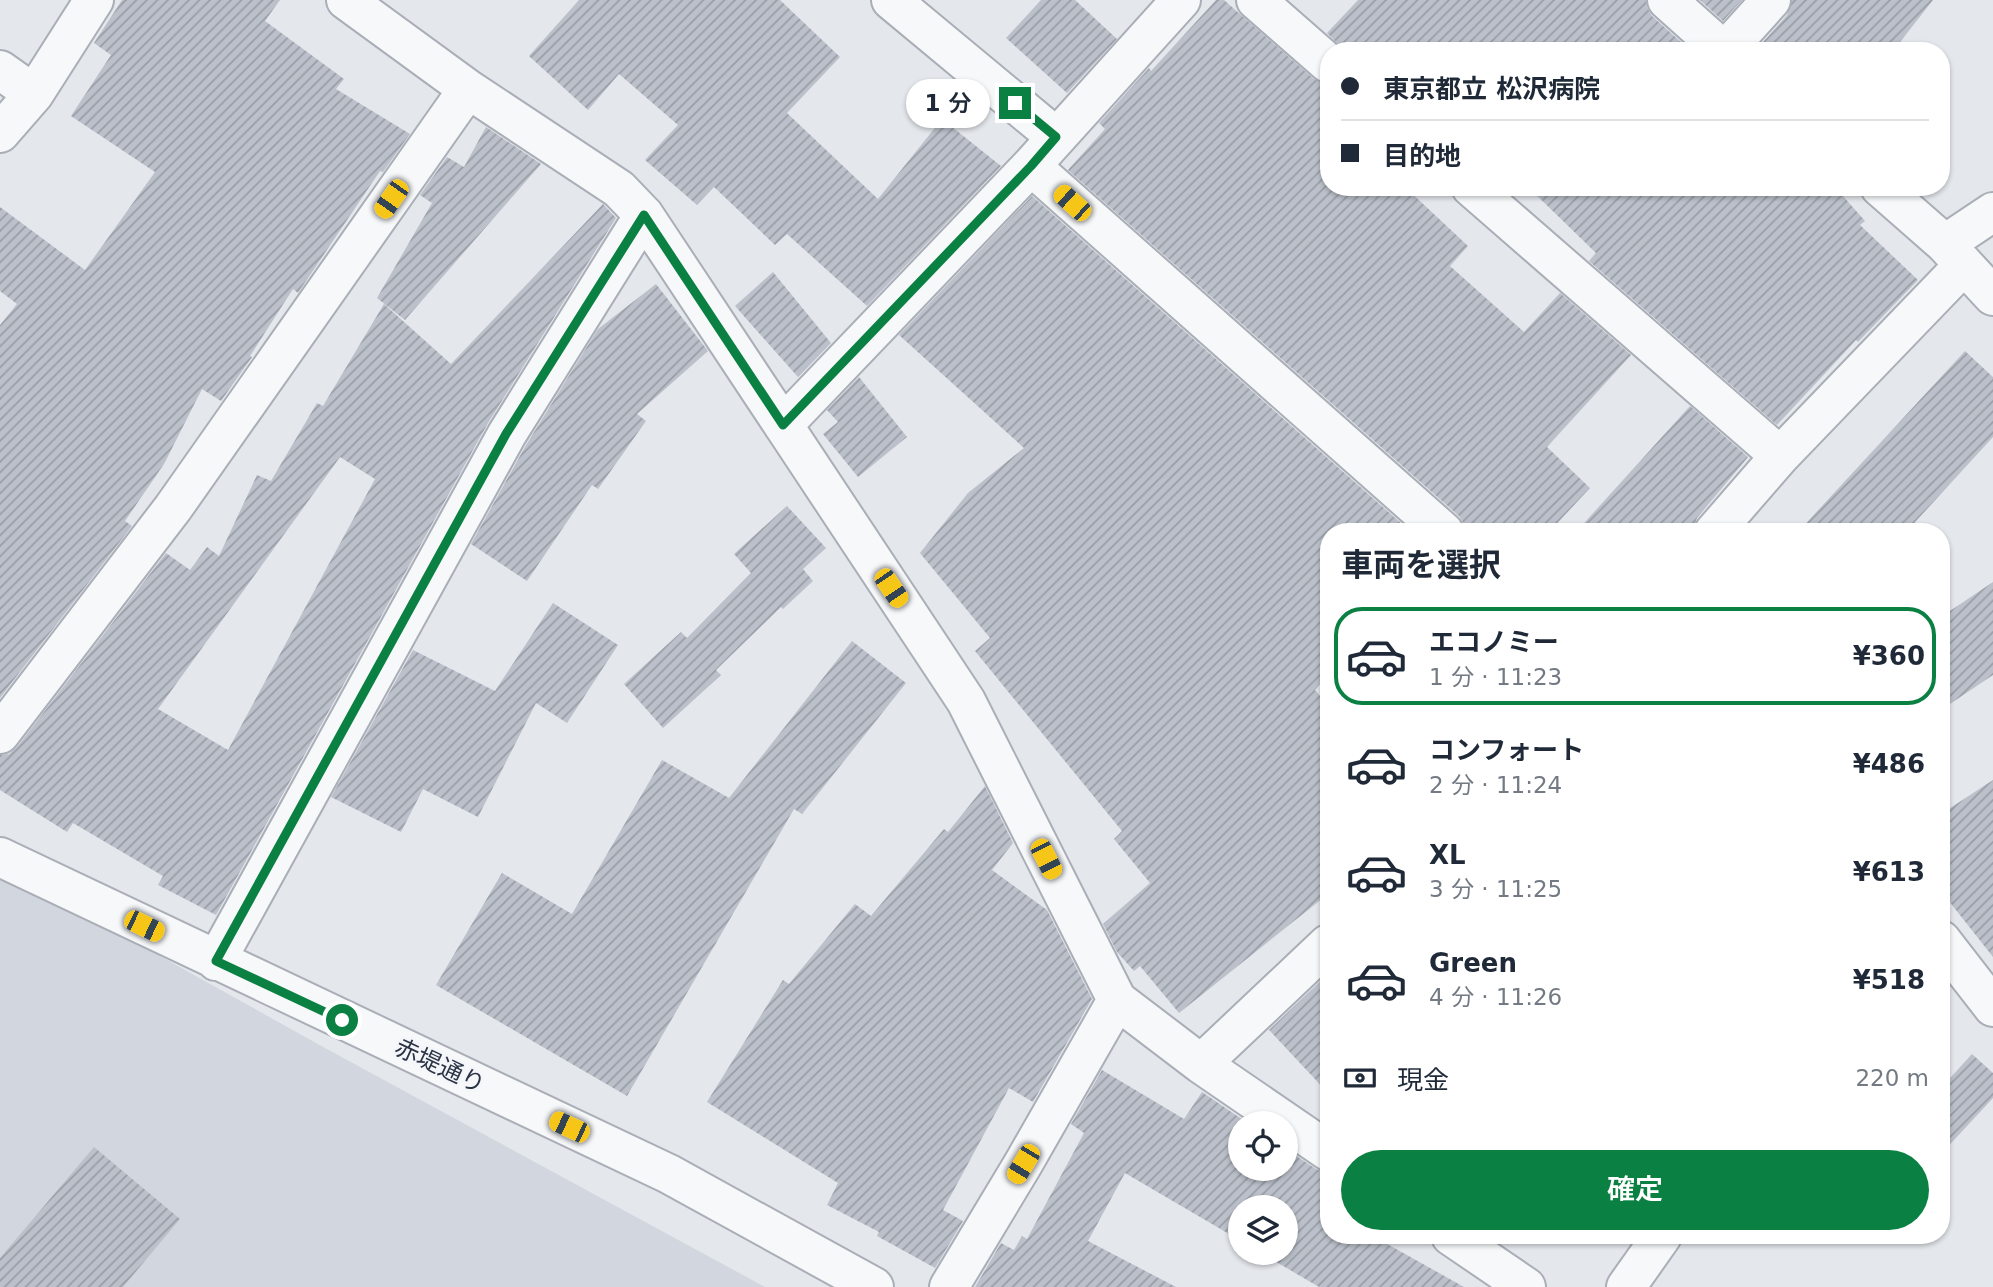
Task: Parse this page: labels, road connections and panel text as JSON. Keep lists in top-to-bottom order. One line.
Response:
{"streets":{"street":["赤堤通り"]},"page":{"banner":["東京都立 松沢病院","目的地"],"bubble":"1 分","heading":"車両を選択","list":[{"name":"エコノミー","note":"1 分 · 11:23","value":"¥360"},{"name":"コンフォート","note":"2 分 · 11:24","value":"¥486"},{"name":"XL","note":"3 分 · 11:25","value":"¥613"},{"name":"Green","note":"4 分 · 11:26","value":"¥518"}],"pay":["現金","220 m"],"buttons":"確定"}}
